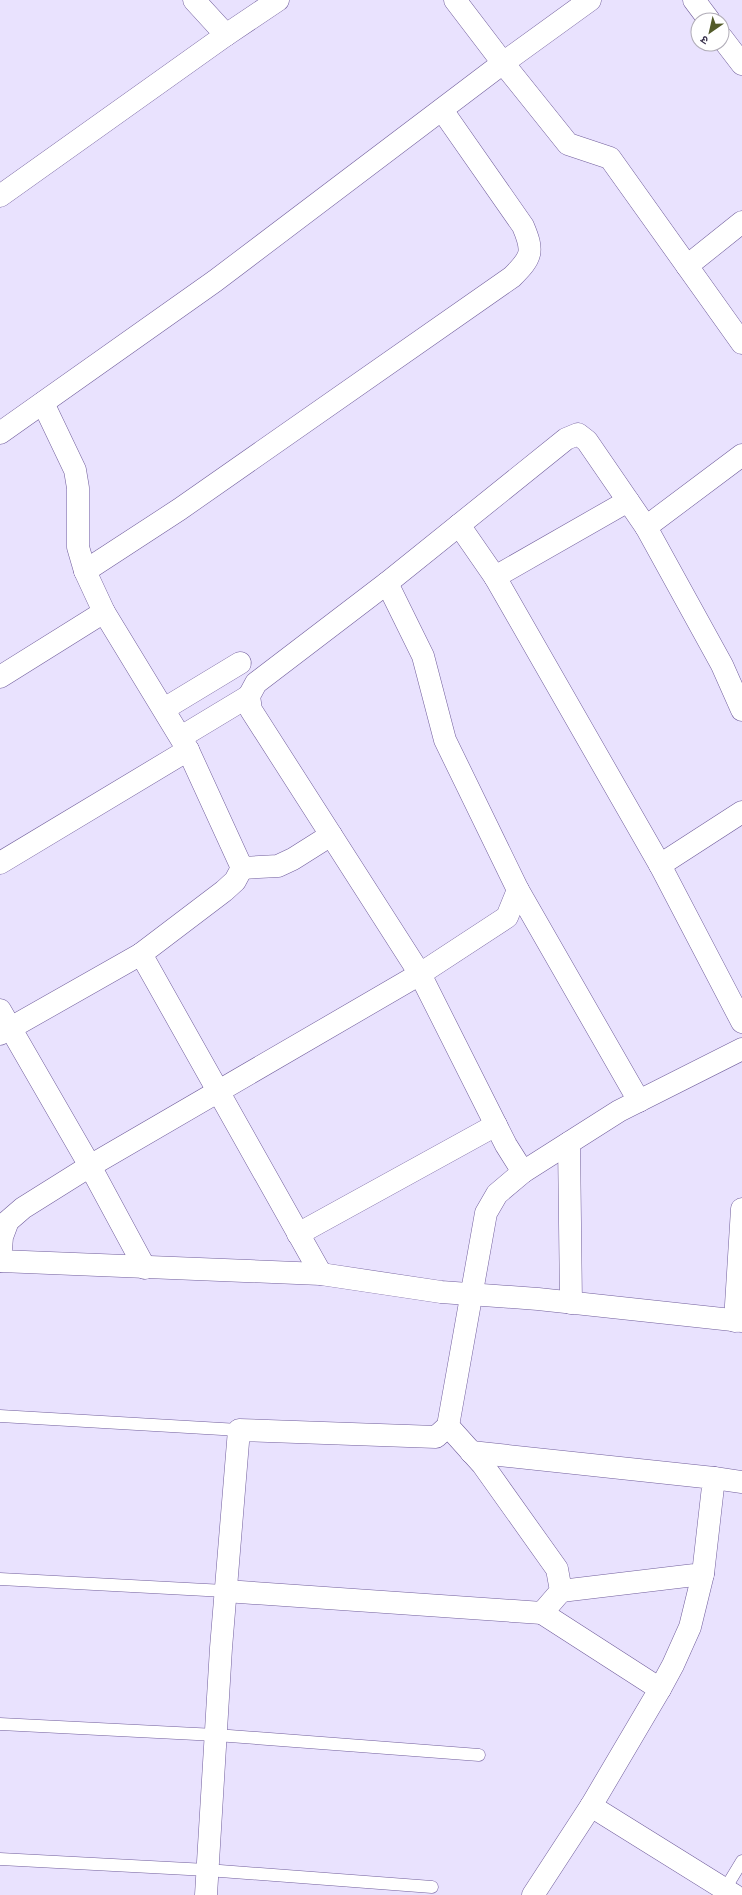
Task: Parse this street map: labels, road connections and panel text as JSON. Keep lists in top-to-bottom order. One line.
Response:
{"north":"bottom left"}
